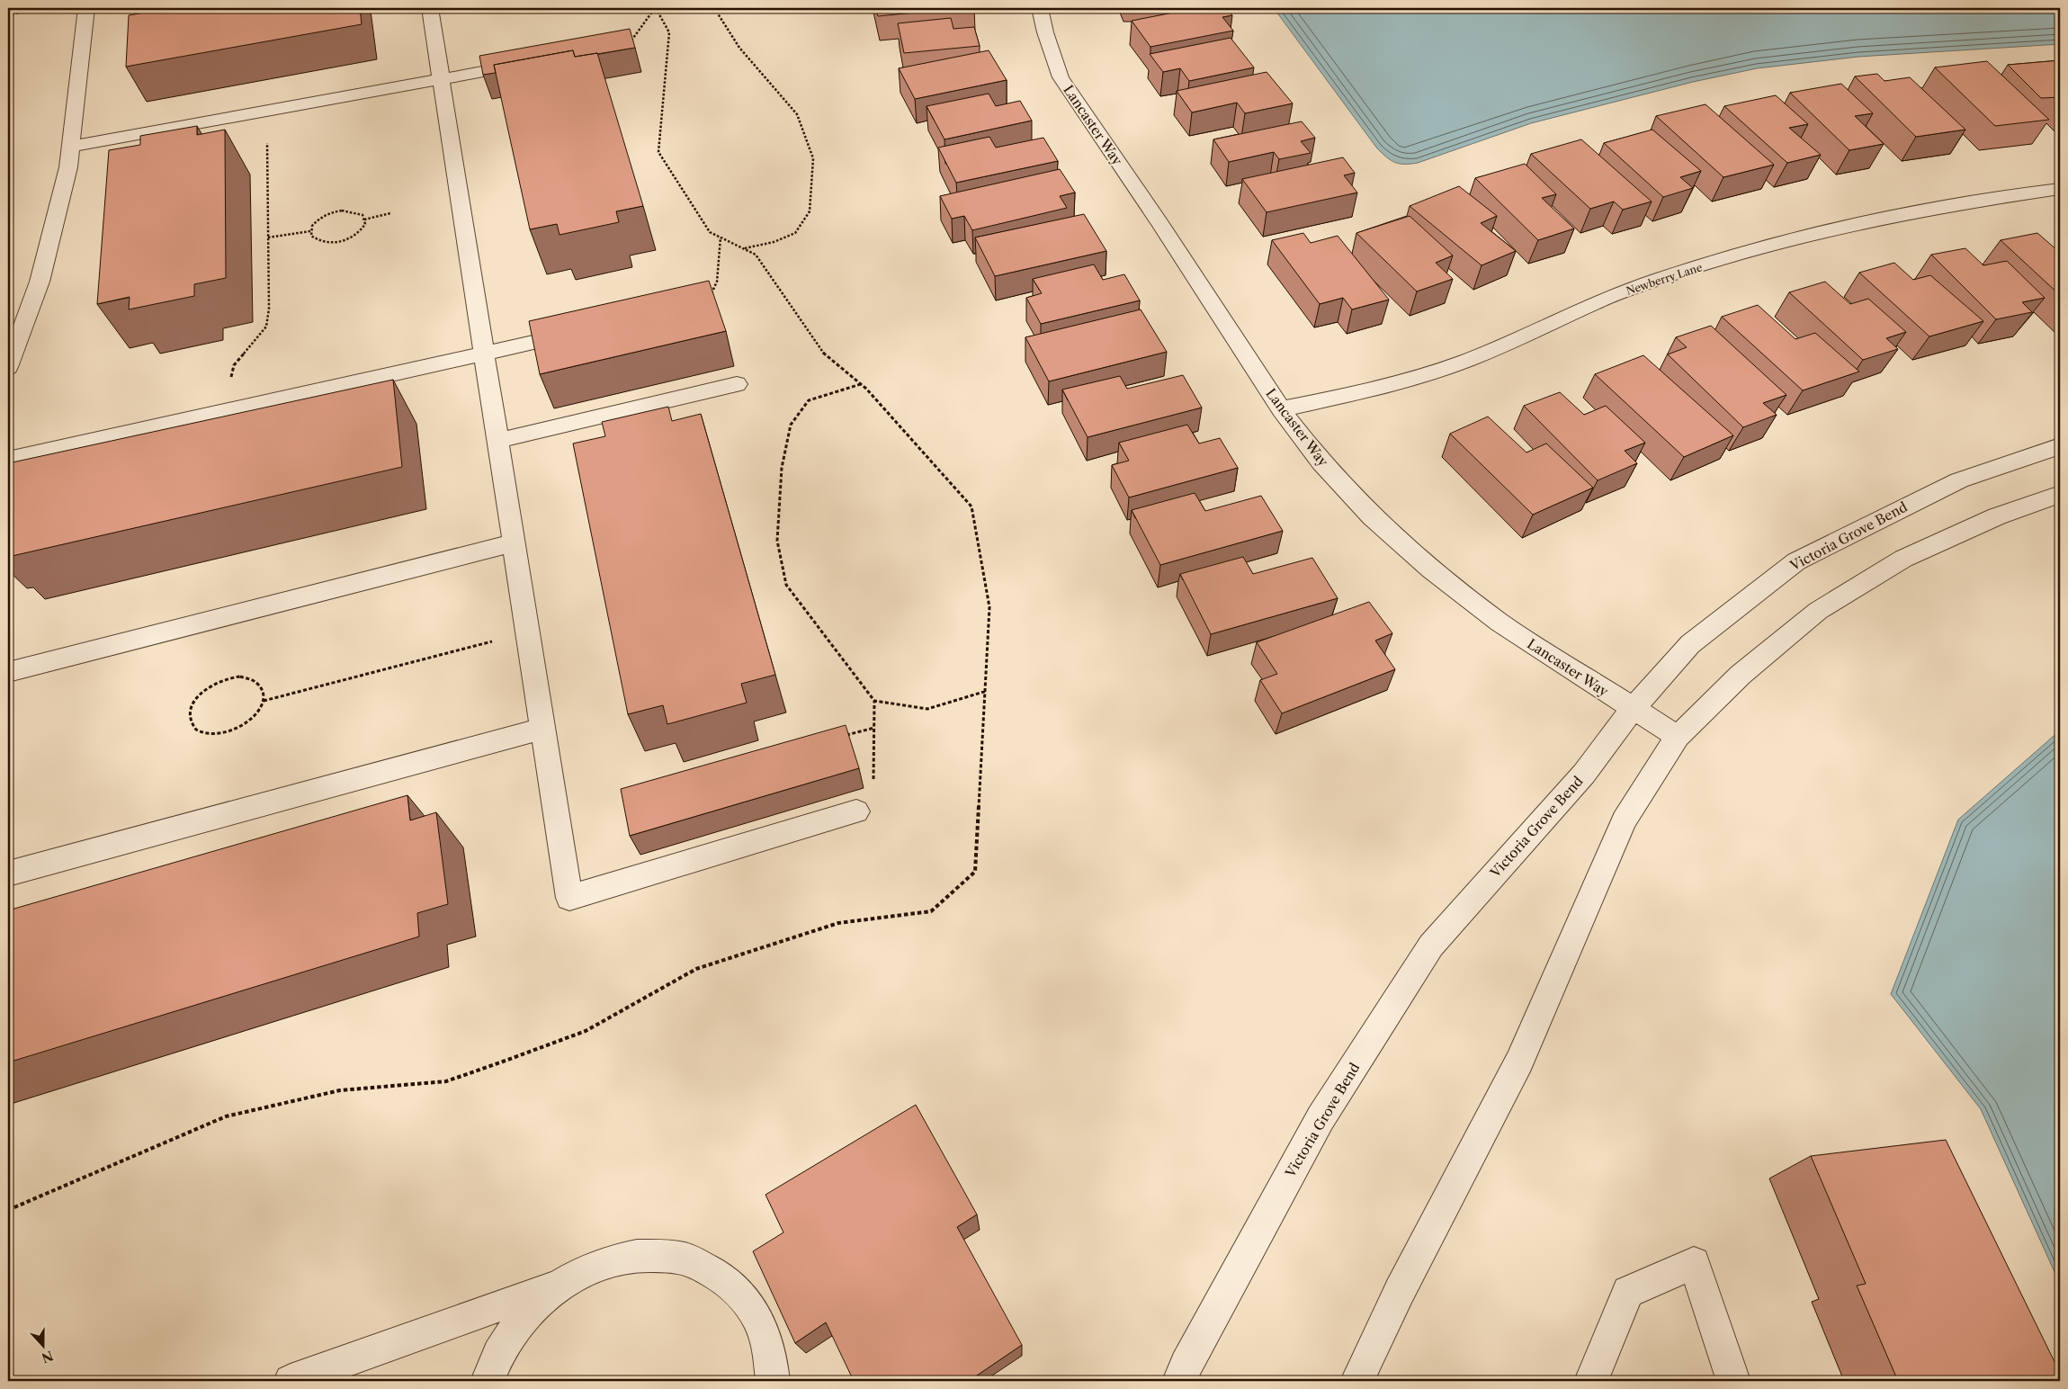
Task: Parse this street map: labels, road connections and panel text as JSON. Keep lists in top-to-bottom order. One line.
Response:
{"streets":{"street":["Lancaster Way","Newberry Lane","Victoria Grove Bend"]},"crossings":[["Lancaster Way","Newberry Lane"],["Lancaster Way","Victoria Grove Bend"]],"north":"bottom"}
